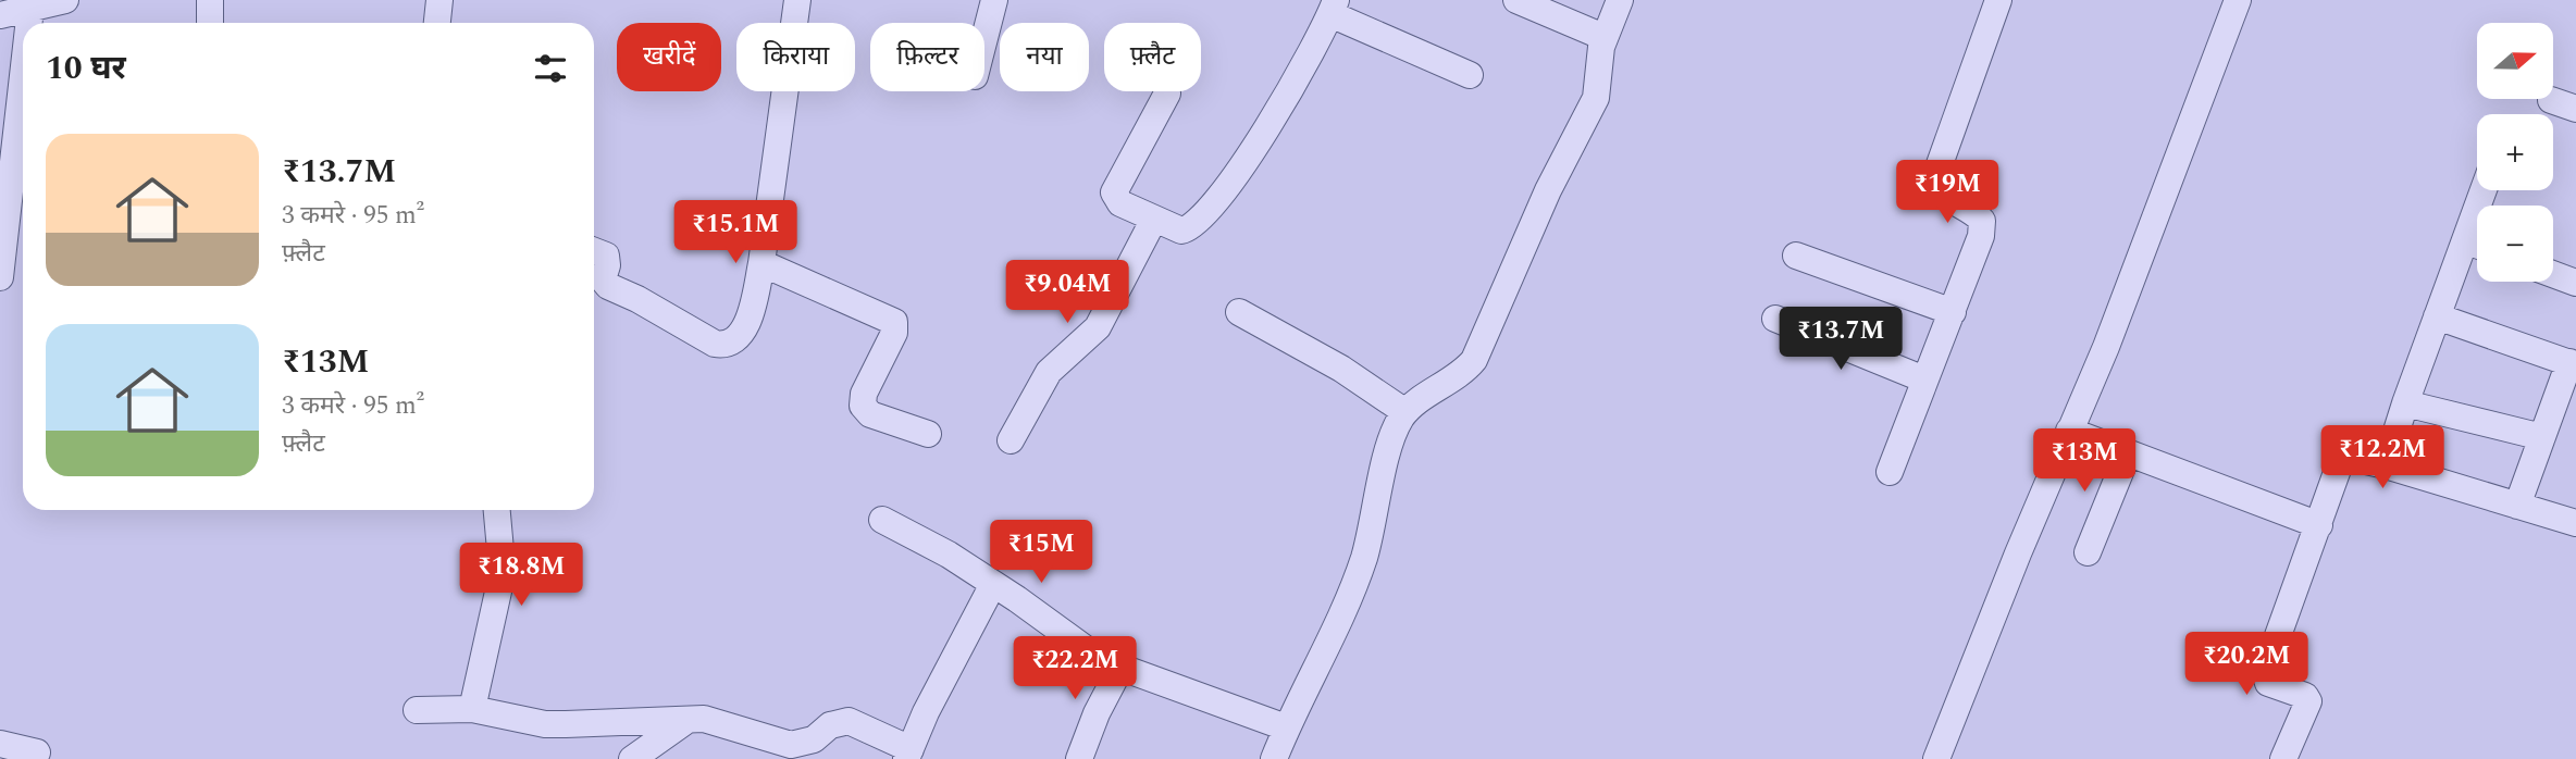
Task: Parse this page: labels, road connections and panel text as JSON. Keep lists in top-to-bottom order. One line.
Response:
{"north":"right","page":{"map_buttons":["+","−"],"chip":["खरीदें","किराया","फ़िल्टर","नया","फ़्लैट"],"heading":"10 घर","list":[{"name":"₹13.7M","note":"3 कमरे · 95 m² · फ़्लैट"},{"name":"₹13M","note":"3 कमरे · 95 m² · फ़्लैट"}],"price":["₹19M","₹15.1M","₹9.04M","₹13.7M","₹12.2M","₹13M","₹15M","₹18.8M","₹20.2M","₹22.2M"]}}
